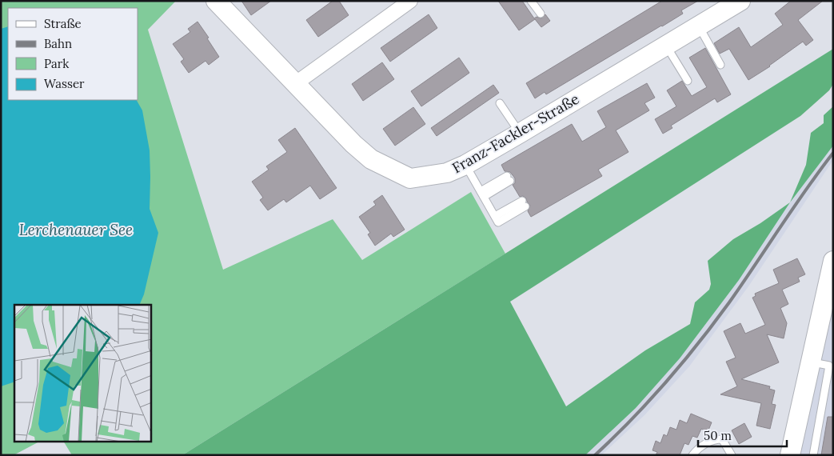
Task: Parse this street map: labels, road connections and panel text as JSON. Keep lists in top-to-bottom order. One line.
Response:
{"streets":{"street":["Franz-Fackler-Straße"]},"water":["Lerchenauer See"],"legend":["Straße","Bahn","Park","Wasser"],"scale_bar":"50 m"}
